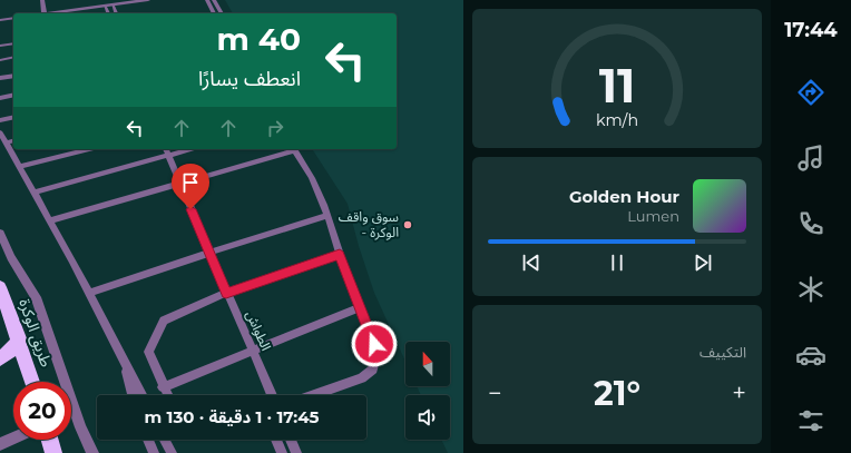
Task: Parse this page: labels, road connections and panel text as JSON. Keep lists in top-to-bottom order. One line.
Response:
{"streets":{"highway":["طريق الوكرة"],"lane":["الطواش"]},"places":["سوق واقف - الوكرة"],"north":"top","page":{"tabs":"17:44","turn":["40 m","انعطف يسارًا"],"song":["Golden Hour","Lumen"],"tile":"التكييف","heat":["−","21°","+"],"limit":"20","trip":"17:45 · 1 دقيقة · 130 m","gauge":["11","km/h"]}}
